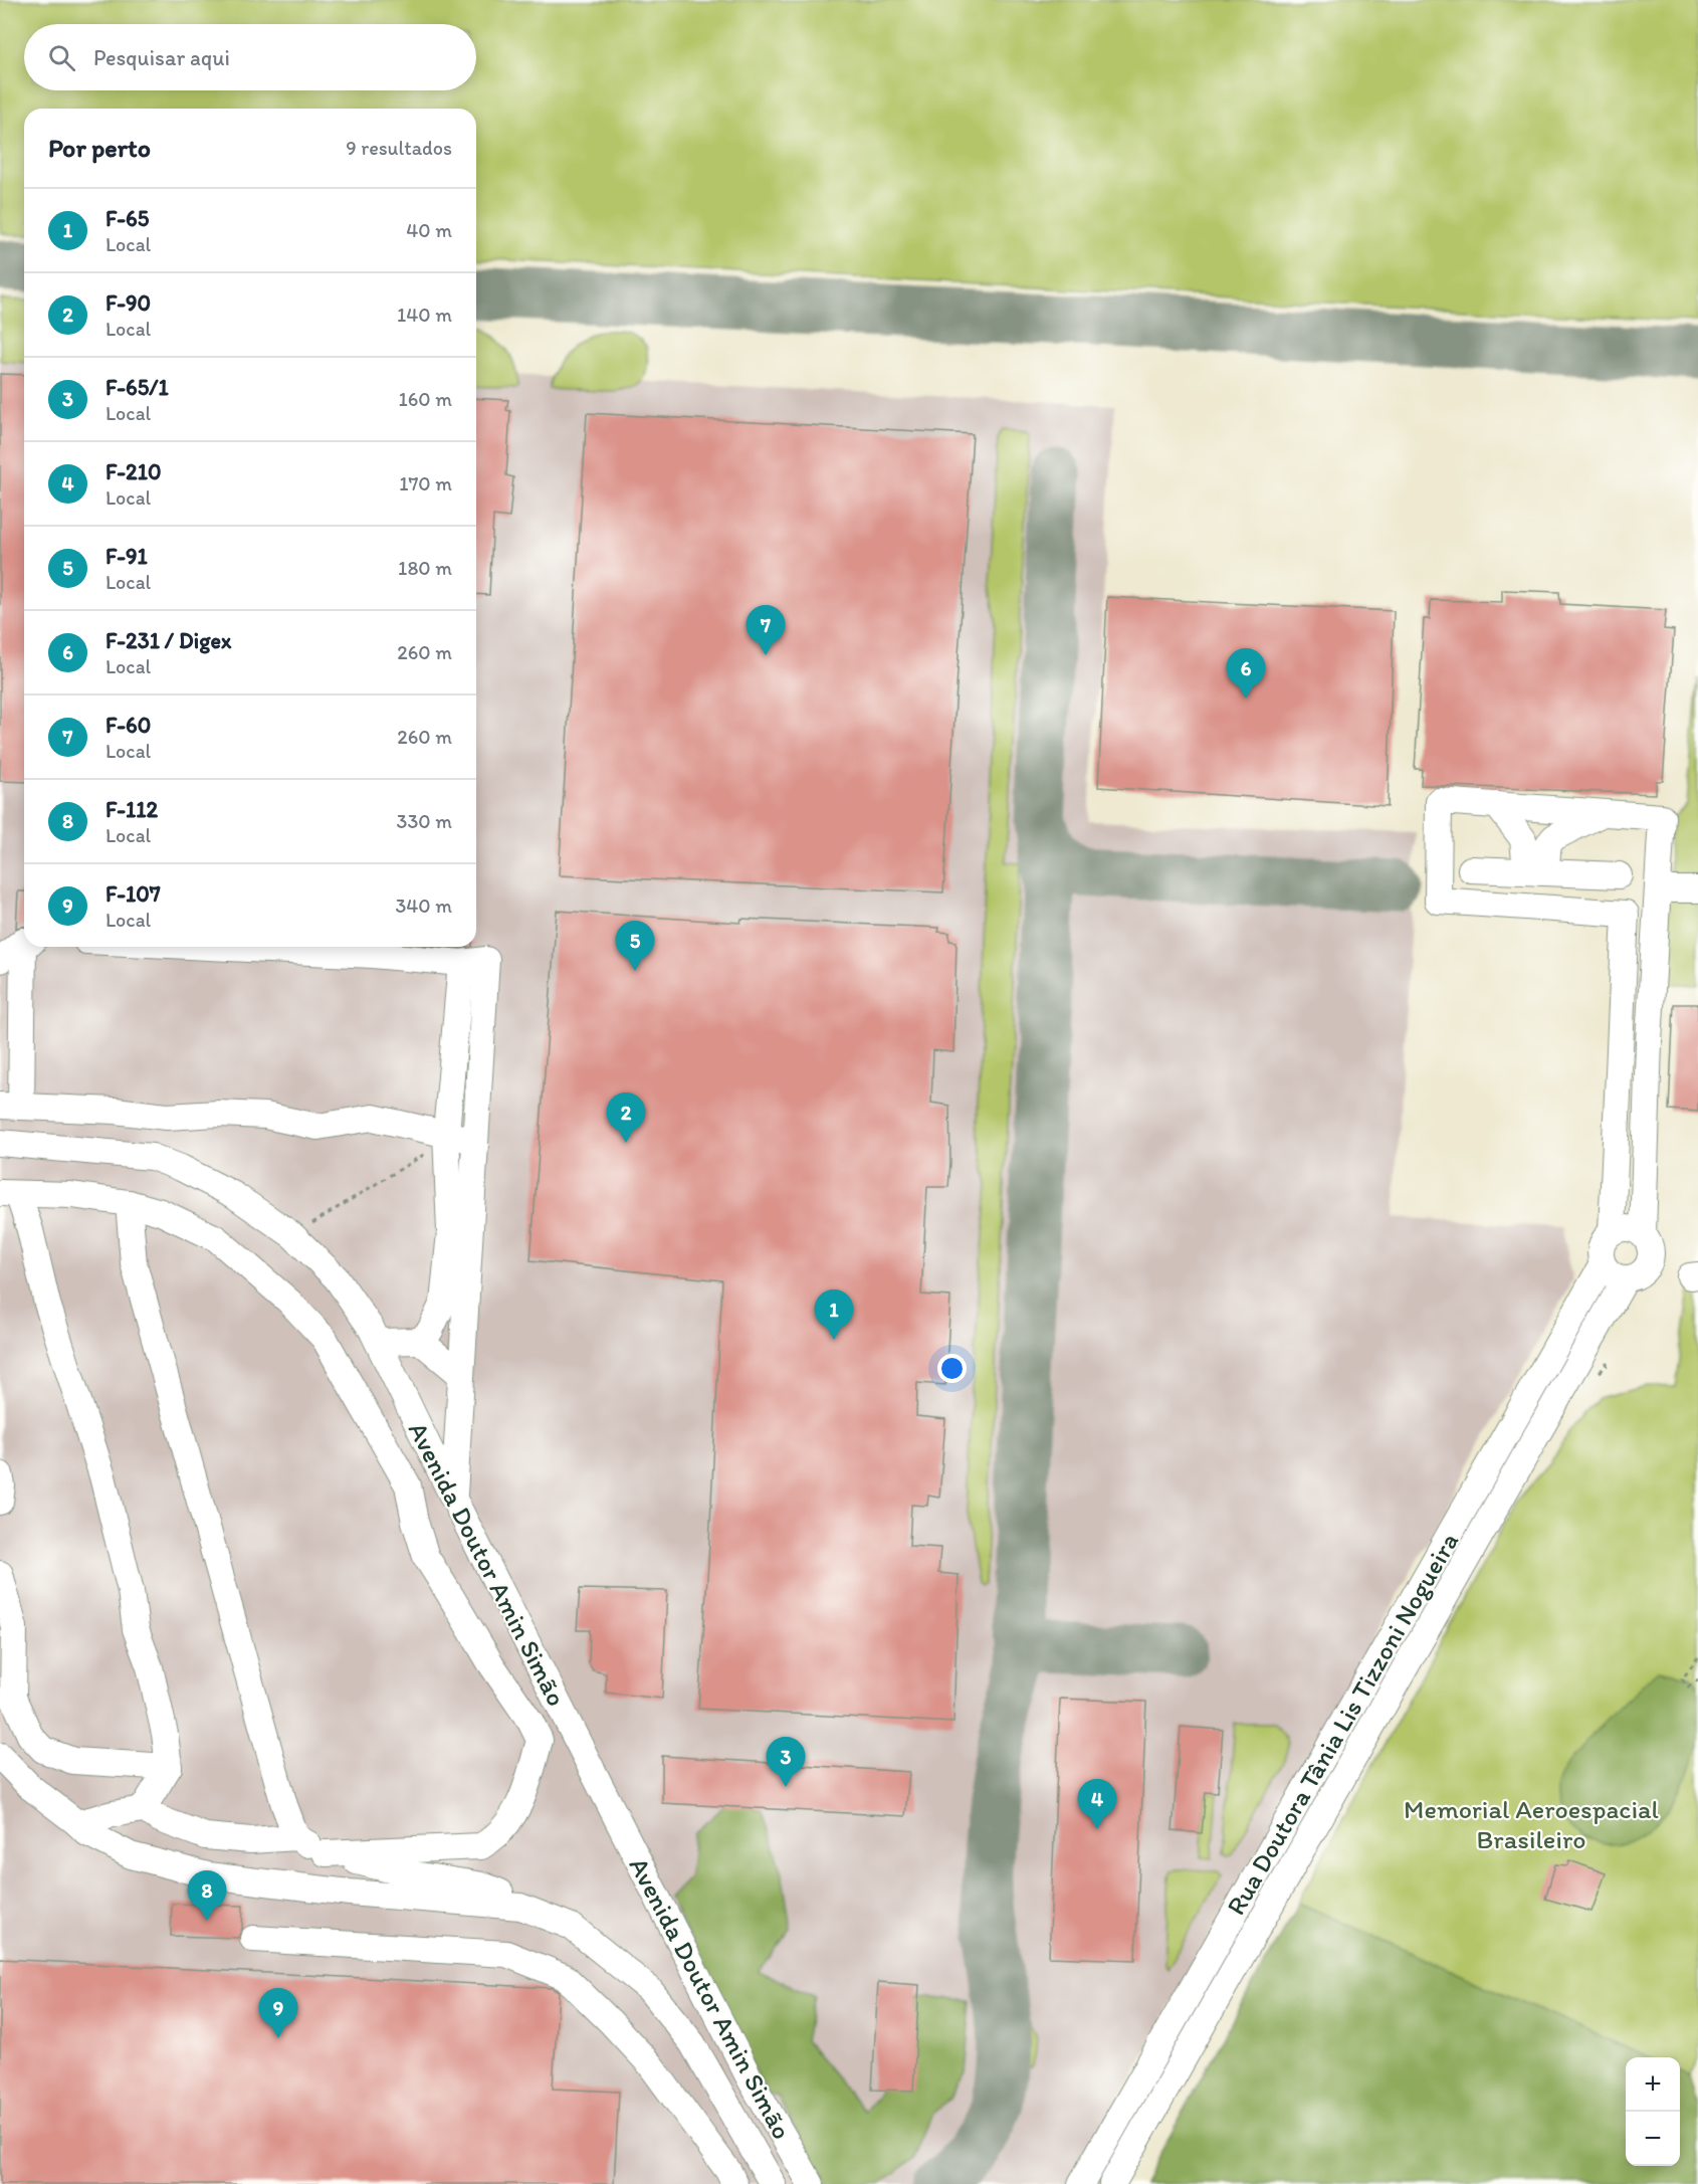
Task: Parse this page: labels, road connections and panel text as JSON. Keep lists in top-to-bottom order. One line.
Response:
{"streets":{"street":["Avenida Doutor Amin Simão","Rua Doutora Tânia Lis Tizzoni Nogueira"]},"parks":["Memorial Aeroespacial Brasileiro"],"page":{"search":"Pesquisar aqui","heading":["Por perto","9 resultados"],"list":[{"mark":"1","name":"F-65","note":"Local","value":"40 m"},{"mark":"2","name":"F-90","note":"Local","value":"140 m"},{"mark":"3","name":"F-65/1","note":"Local","value":"160 m"},{"mark":"4","name":"F-210","note":"Local","value":"170 m"},{"mark":"5","name":"F-91","note":"Local","value":"180 m"},{"mark":"6","name":"F-231 / Digex","note":"Local","value":"260 m"},{"mark":"7","name":"F-60","note":"Local","value":"260 m"},{"mark":"8","name":"F-112","note":"Local","value":"330 m"},{"mark":"9","name":"F-107","note":"Local","value":"340 m"}],"pins":["7","6","5","2","1","3","4","8","9"],"map_buttons":["+","−"]}}
